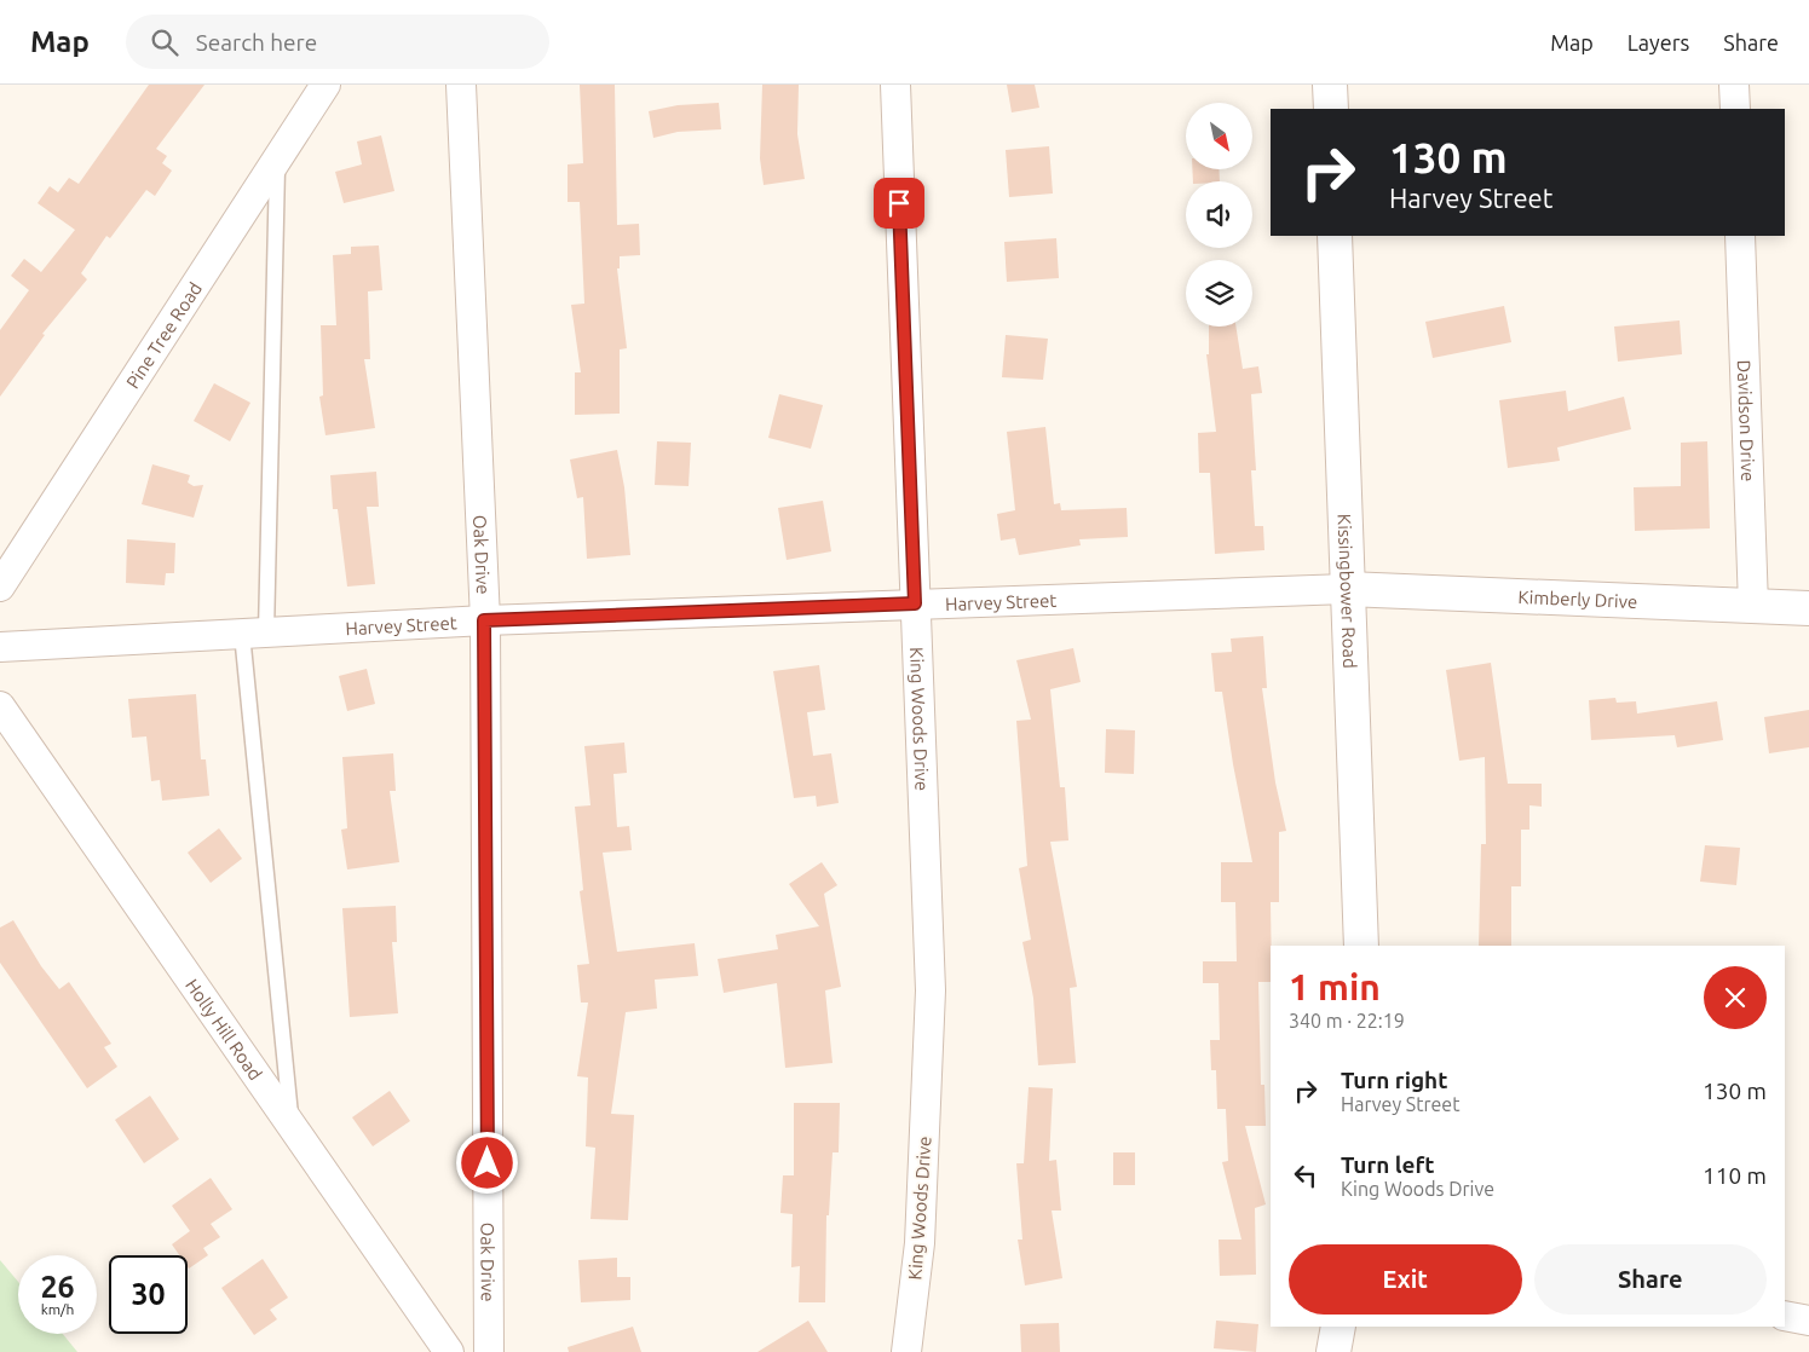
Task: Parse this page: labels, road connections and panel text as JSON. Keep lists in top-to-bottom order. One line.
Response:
{"streets":{"street":["Pine Tree Road","Davidson Drive","Oak Drive","Kissingbower Road","Kimberly Drive","Harvey Street","King Woods Drive","Holly Hill Road"]},"crossings":[["Davidson Drive","Kimberly Drive"],["Oak Drive","Harvey Street"],["Kissingbower Road","Kimberly Drive"],["Kissingbower Road","Harvey Street"],["Kimberly Drive","Harvey Street"],["Harvey Street","King Woods Drive"]],"north":"bottom right","page":{"header":"Map","search":"Search here","nav":["Map","Layers","Share"],"turn":["130 m","Harvey Street"],"heading":["1 min","340 m · 22:19"],"list":[{"name":"Turn right","note":"Harvey Street","value":"130 m"},{"name":"Turn left","note":"King Woods Drive","value":"110 m"}],"buttons":["Exit","Share"],"speed":"26 km/h","limit":"30"}}
